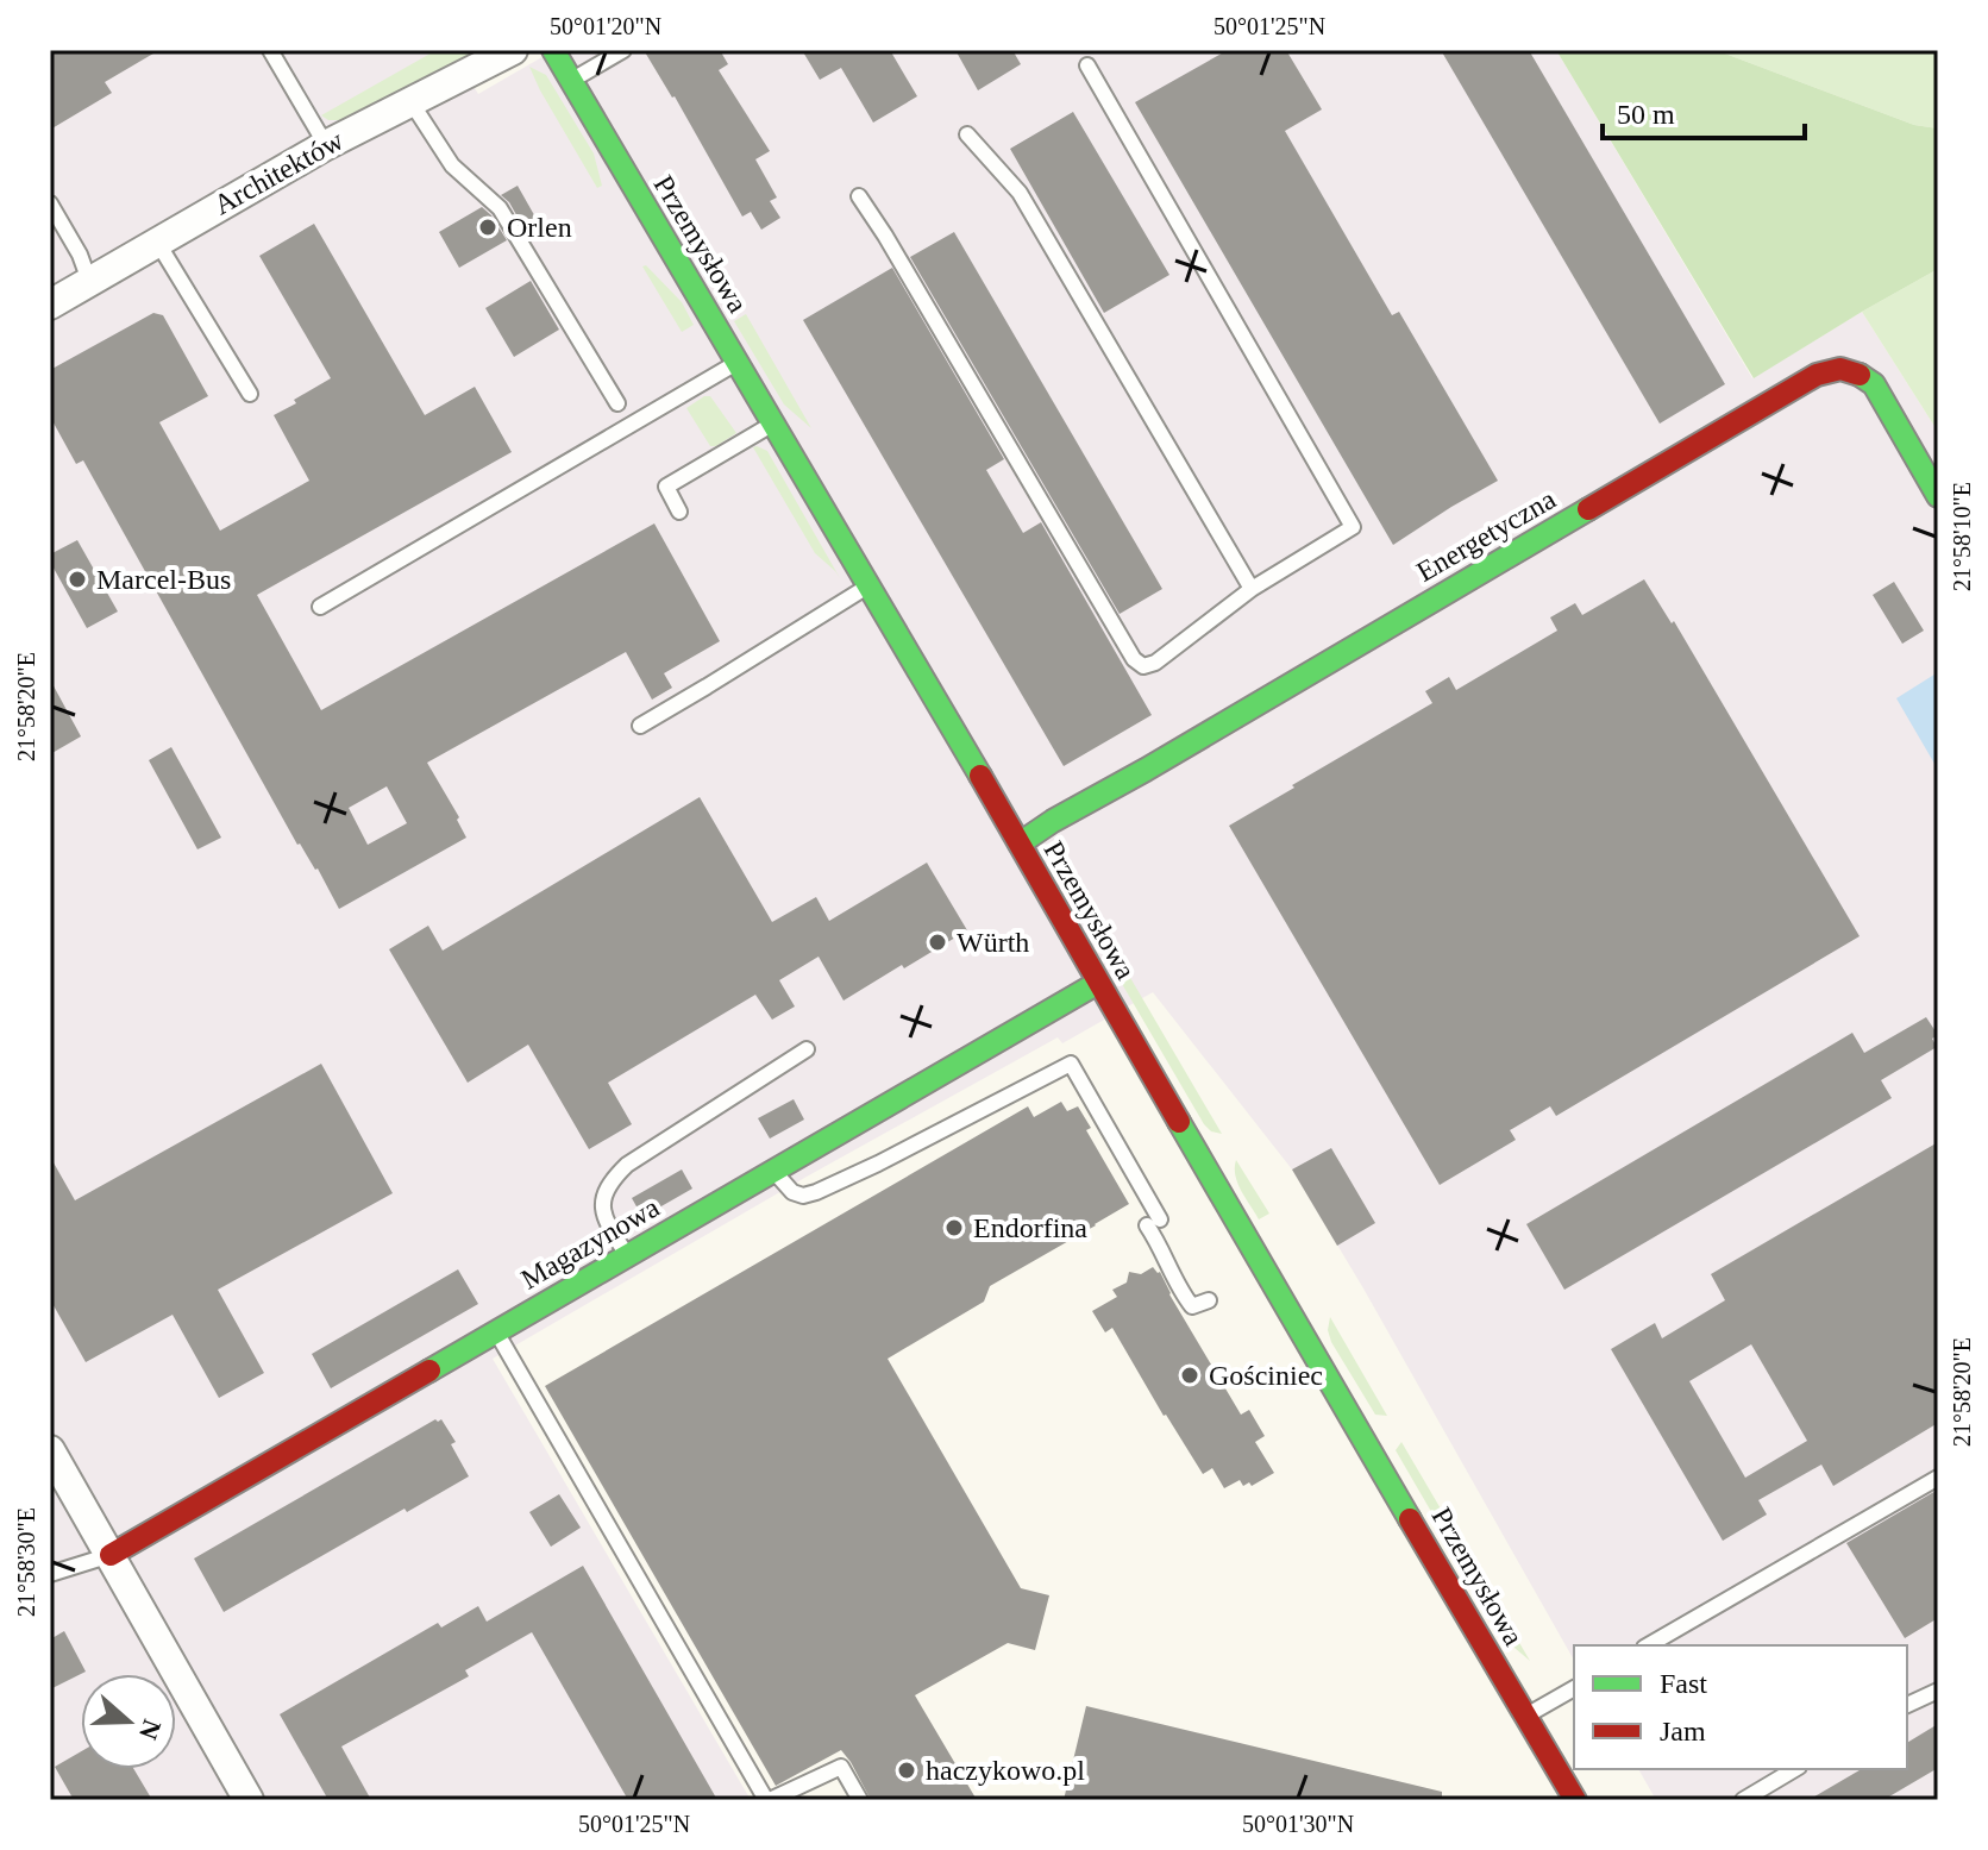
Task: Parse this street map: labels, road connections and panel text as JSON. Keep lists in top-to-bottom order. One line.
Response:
{"streets":{"street":["Architektów","Przemysłowa","Energetyczna","Magazynowa"]},"crossings":[["Przemysłowa","Energetyczna"],["Przemysłowa","Magazynowa"]],"places":["Orlen","Marcel-Bus","Würth","Endorfina","Gościniec","haczykowo.pl"],"legend":["Fast","Jam"],"scale_bar":"50 m","north":"right","coordinates":["50°01'20\"N","50°01'25\"N","21°58'10\"E","21°58'20\"E","21°58'30\"E","50°01'30\"N"]}
